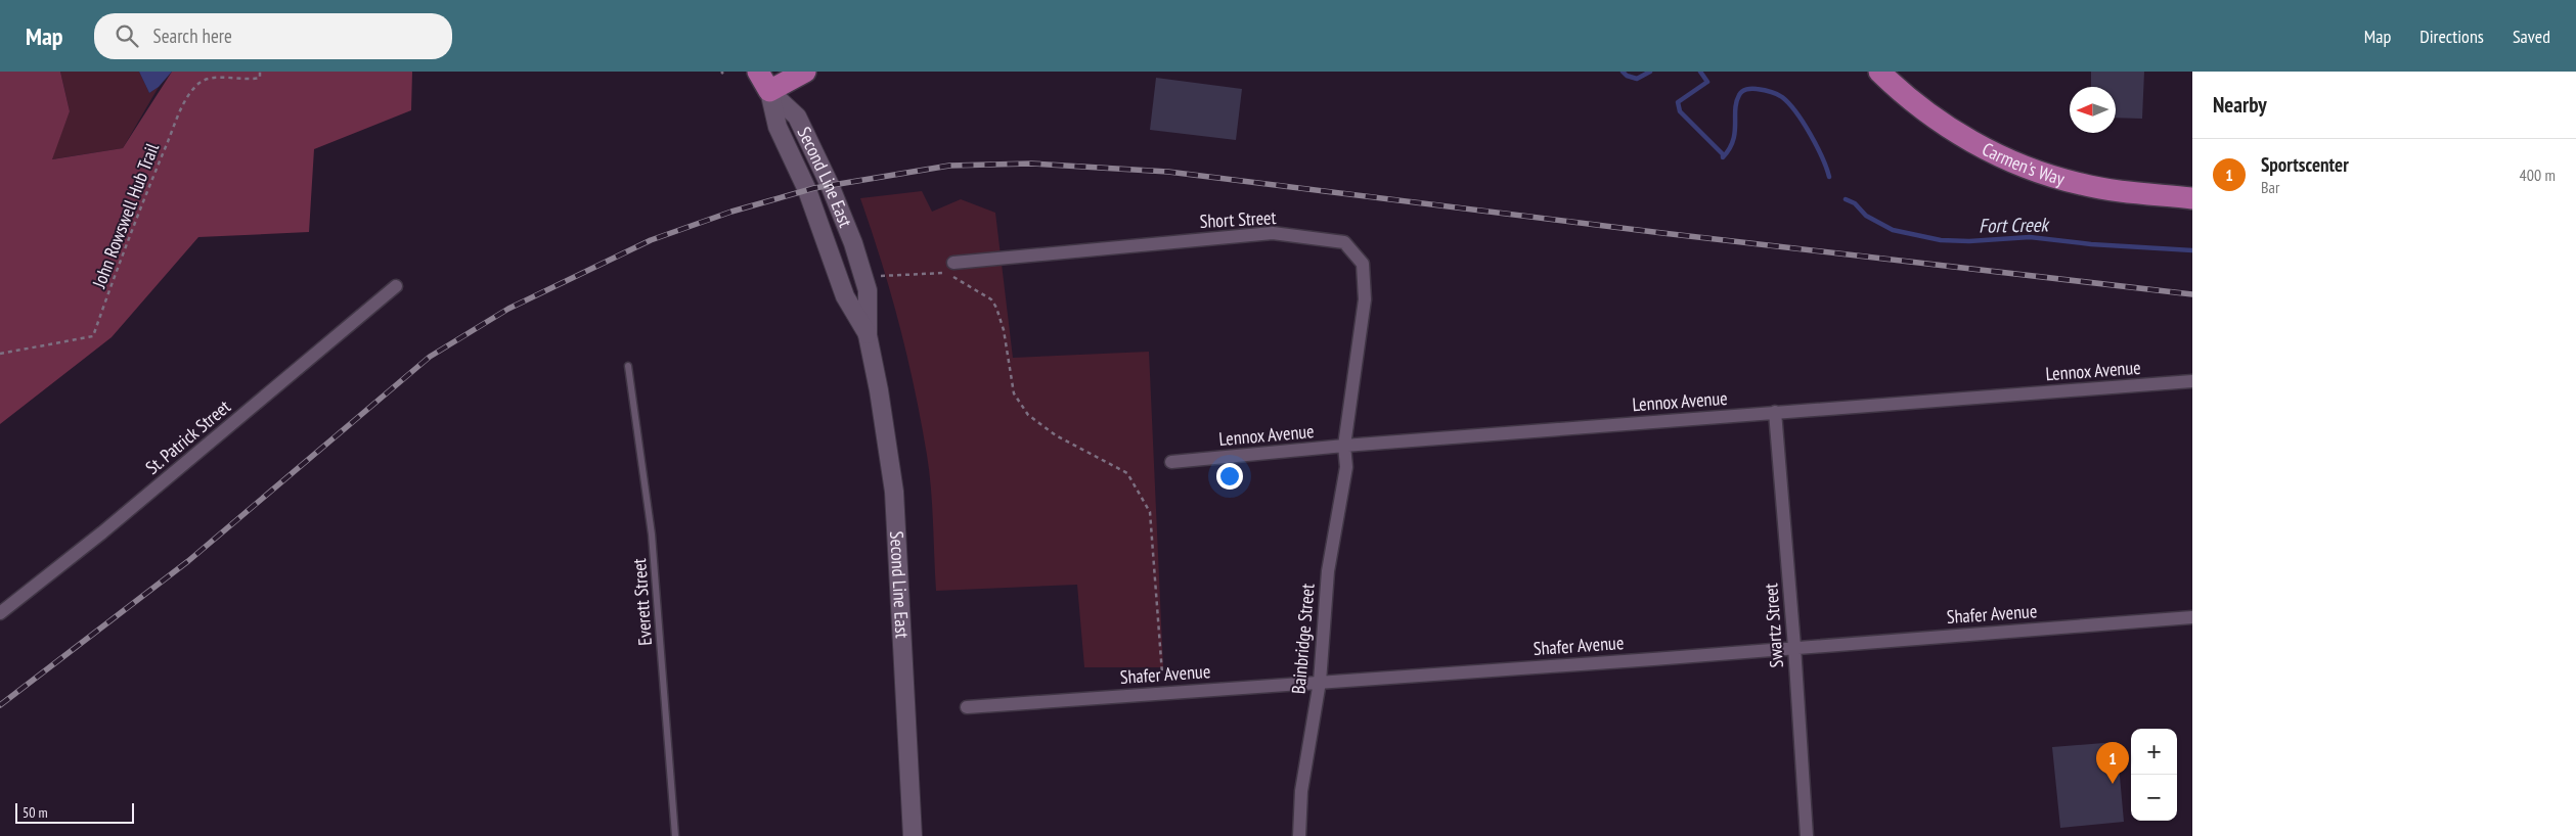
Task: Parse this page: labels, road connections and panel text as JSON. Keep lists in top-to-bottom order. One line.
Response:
{"streets":{"highway":["Carmen's Way","Second Line East"],"street":["Short Street","Lennox Avenue","St. Patrick Street","Shafer Avenue","Swartz Street","Bainbridge Street"],"lane":["Everett Street"],"path":["John Rowswell Hub Trail"]},"crossings":[["Short Street","Lennox Avenue"],["Short Street","Bainbridge Street"],["Lennox Avenue","Swartz Street"],["Lennox Avenue","Bainbridge Street"],["Shafer Avenue","Swartz Street"],["Shafer Avenue","Bainbridge Street"]],"water":["Fort Creek"],"scale_bar":"50 m","north":"left","page":{"header":"Map","search":"Search here","nav":["Map","Directions","Saved"],"heading":"Nearby","list":[{"mark":"1","name":"Sportscenter","note":"Bar","value":"400 m"}],"map_buttons":["+","−"],"pins":"1","scale":"50 m"}}
